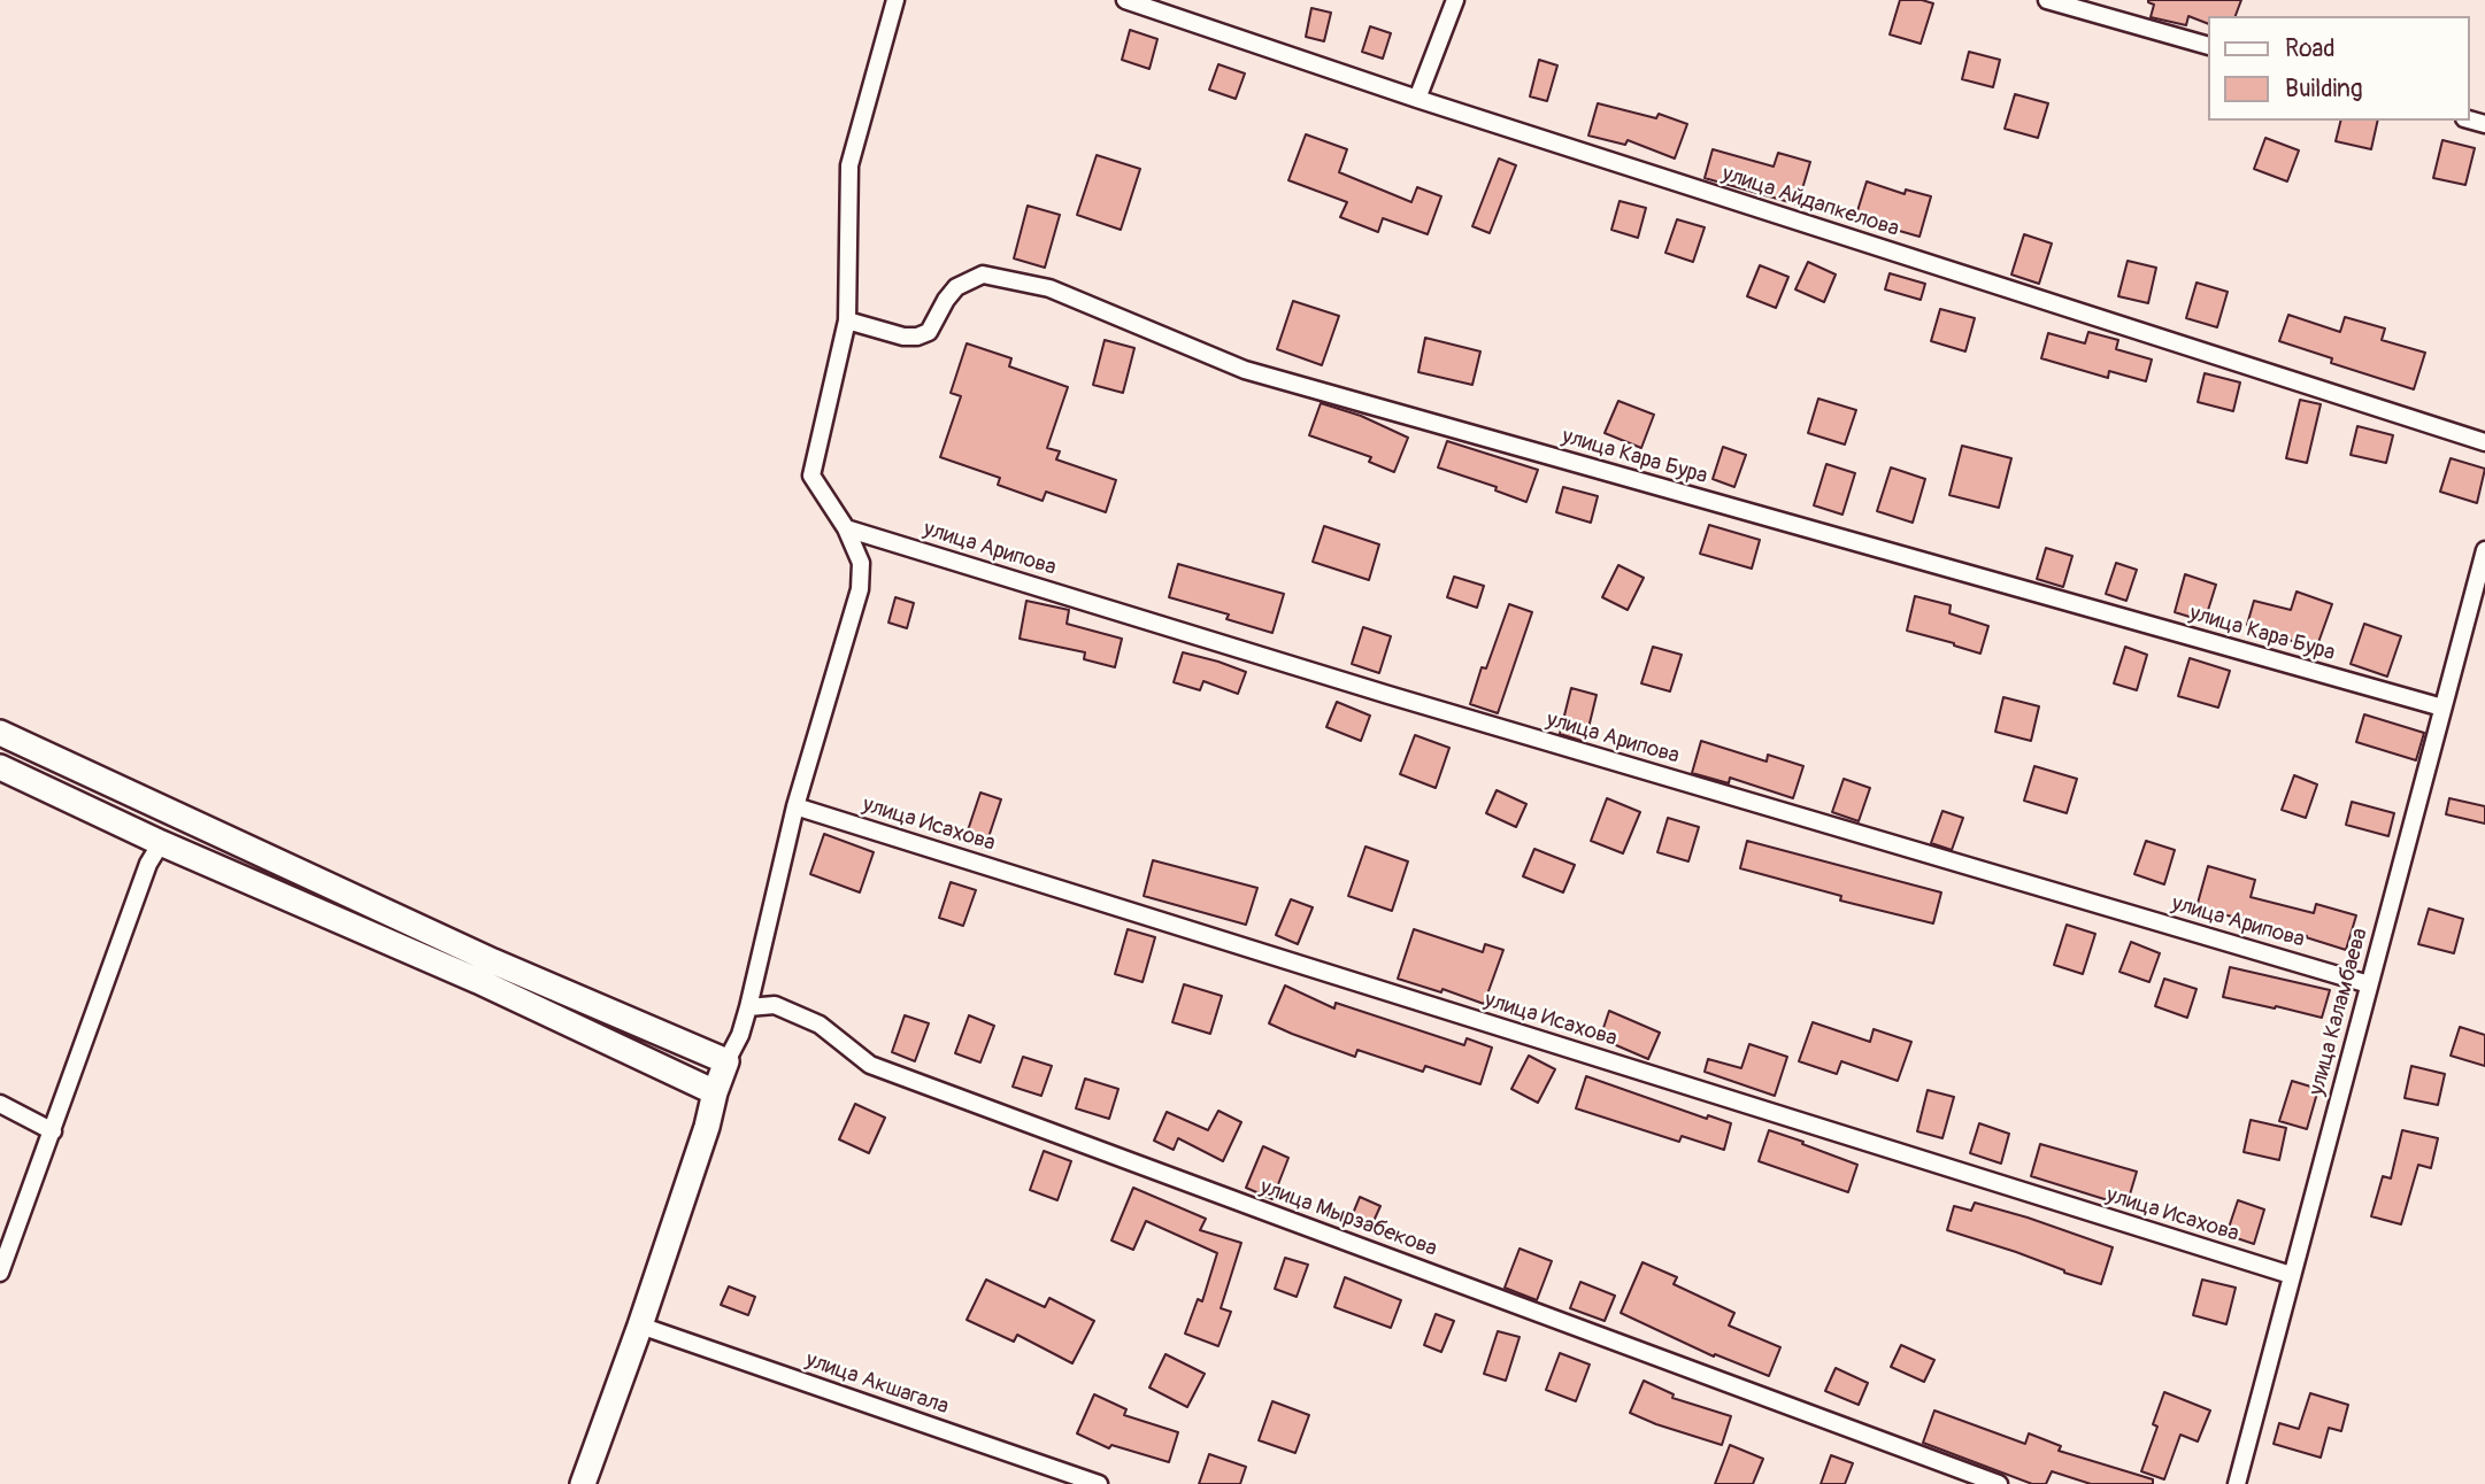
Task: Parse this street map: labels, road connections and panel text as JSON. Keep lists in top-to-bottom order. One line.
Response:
{"streets":{"street":["улица Айдапкелова","улица Кара Бура","улица Арипова","улица Исахова","улица Каламбаева","улица Мырзабекова","улица Акшагала"]},"crossings":[["улица Кара Бура","улица Каламбаева"],["улица Арипова","улица Каламбаева"],["улица Исахова","улица Каламбаева"]],"legend":["Road","Building"]}
